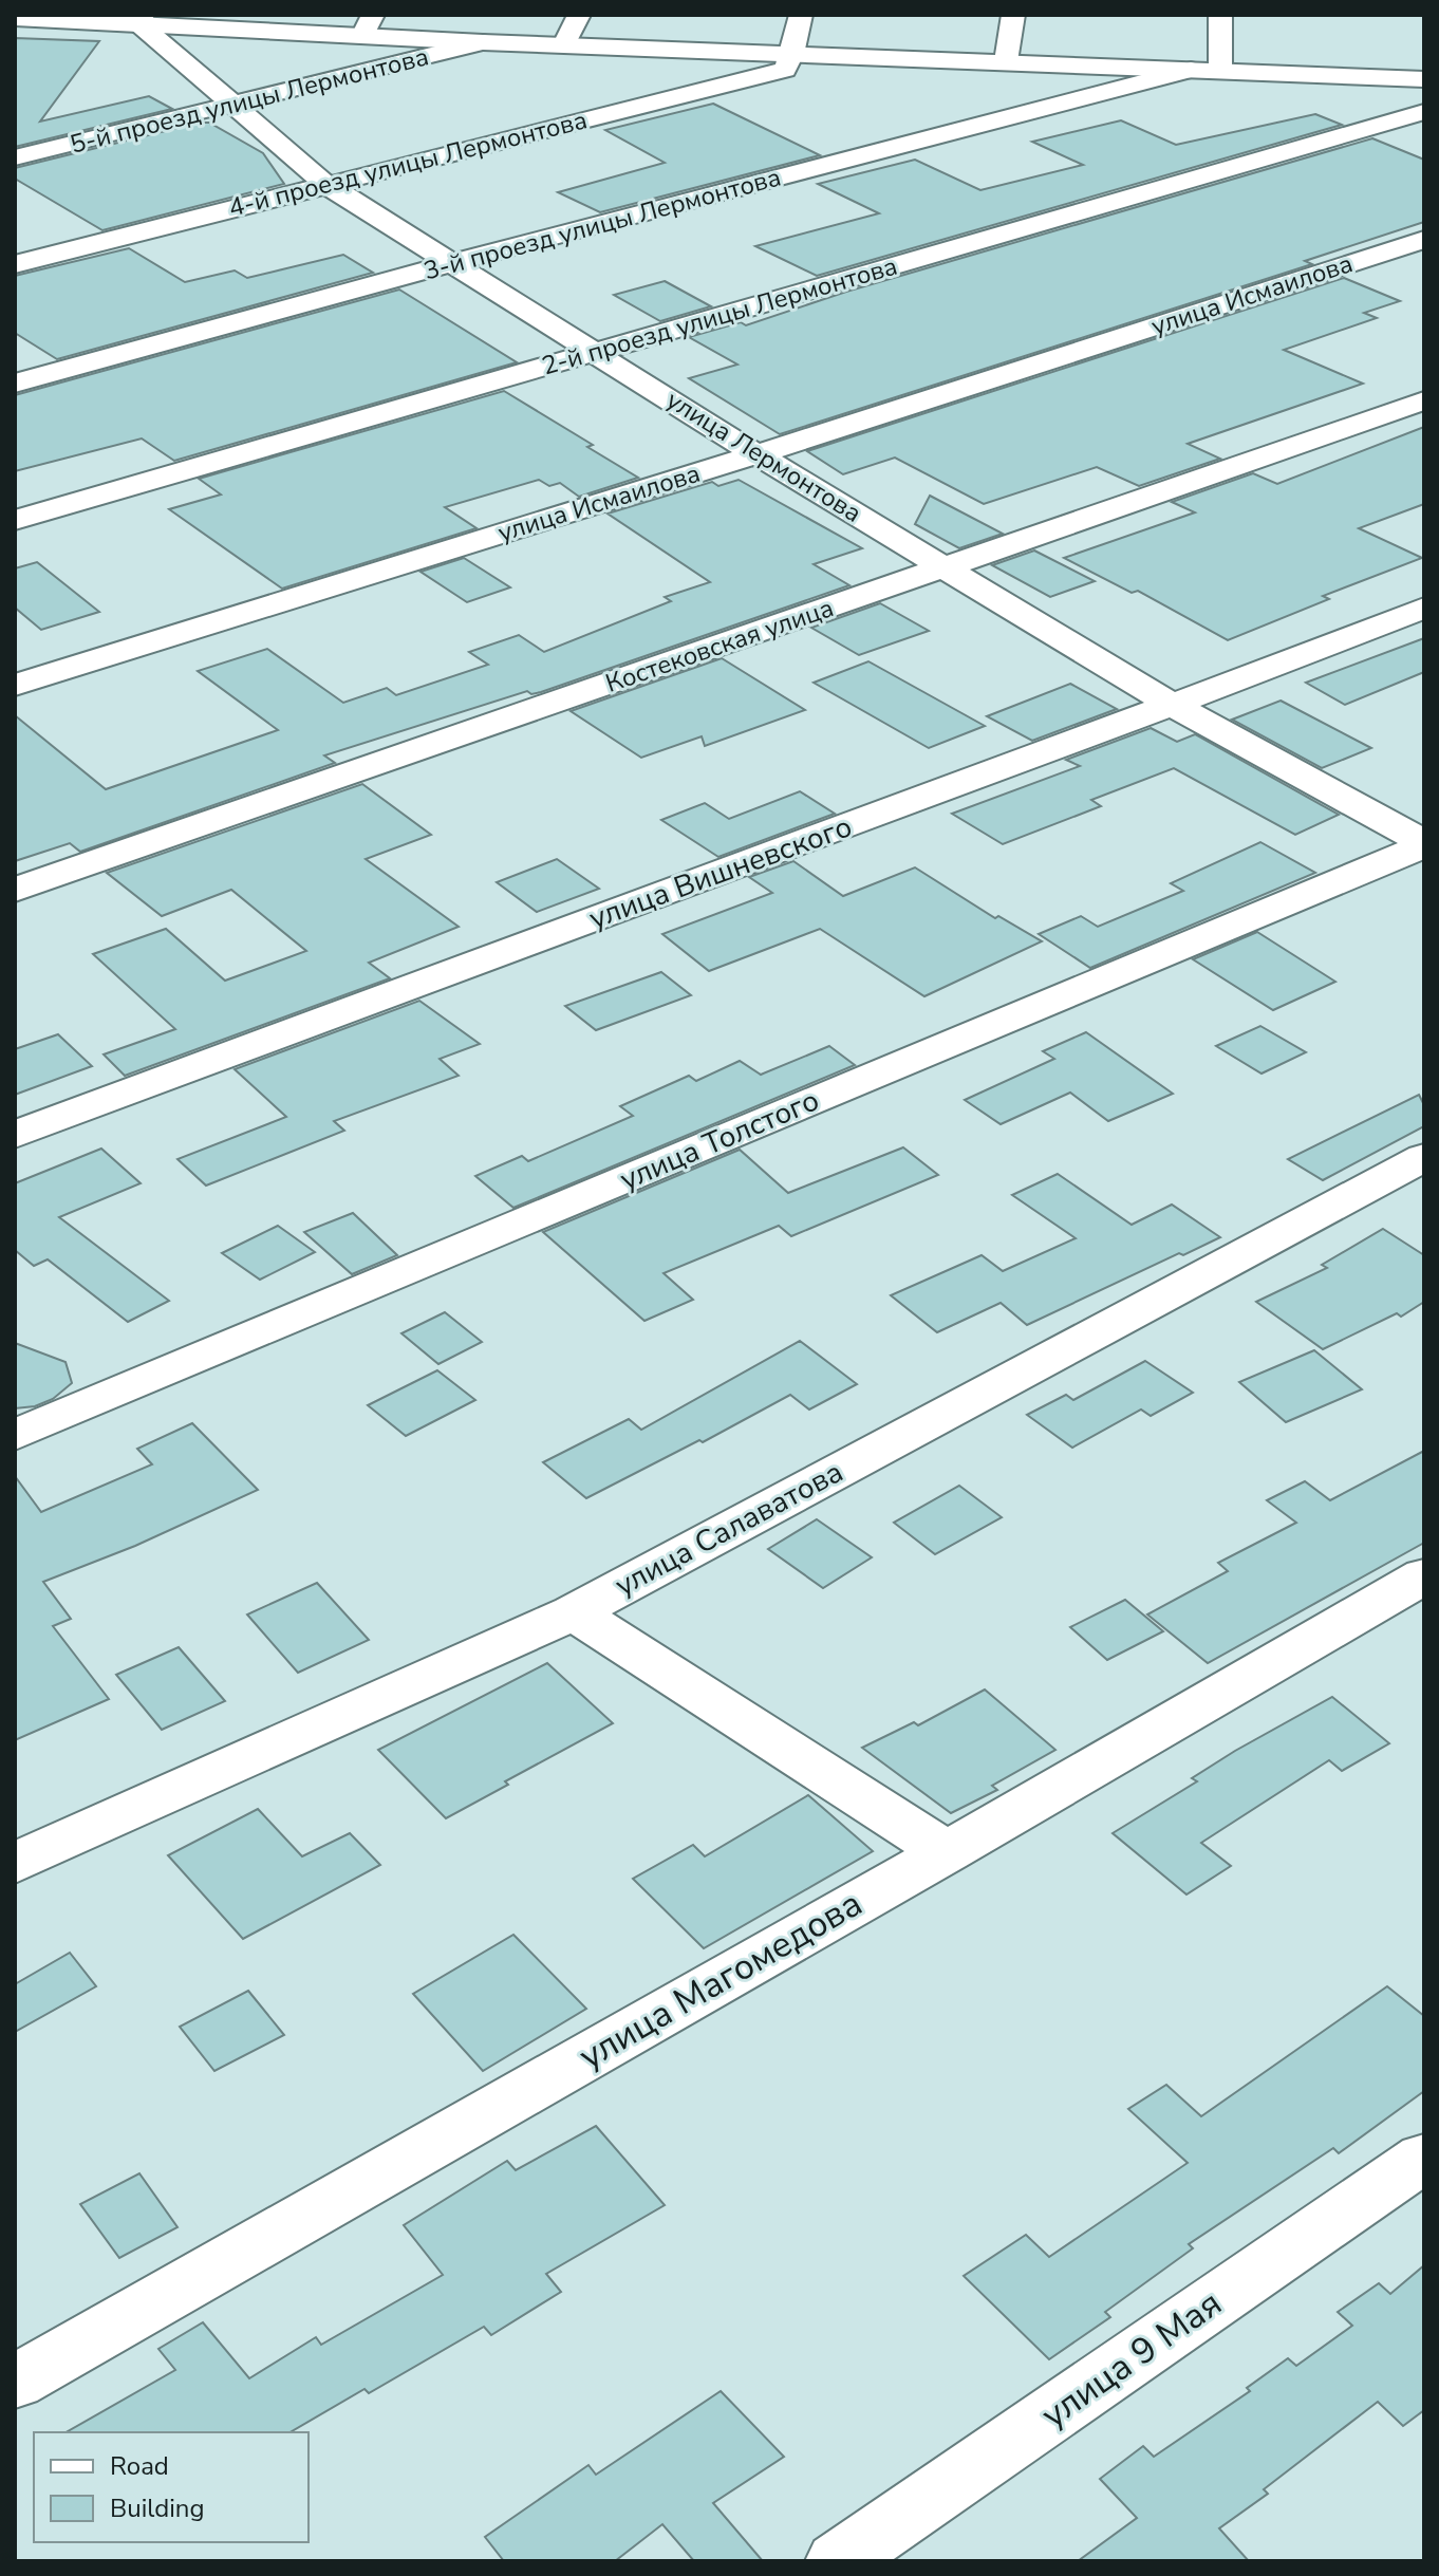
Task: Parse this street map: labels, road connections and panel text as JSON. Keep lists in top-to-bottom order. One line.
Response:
{"streets":{"street":["5-й проезд улицы Лермонтова","4-й проезд улицы Лермонтова","3-й проезд улицы Лермонтова","улица Исмаилова","2-й проезд улицы Лермонтова","улица Лермонтова","Костековская улица","улица Вишневского","улица Толстого","улица Салаватова","улица Магомедова","улица 9 Мая"]},"crossings":[["5-й проезд улицы Лермонтова","улица Лермонтова"],["4-й проезд улицы Лермонтова","улица Лермонтова"],["3-й проезд улицы Лермонтова","улица Лермонтова"],["улица Исмаилова","улица Лермонтова"],["2-й проезд улицы Лермонтова","улица Лермонтова"],["улица Лермонтова","Костековская улица"],["улица Лермонтова","улица Вишневского"],["улица Лермонтова","улица Толстого"]],"legend":["Road","Building"]}
